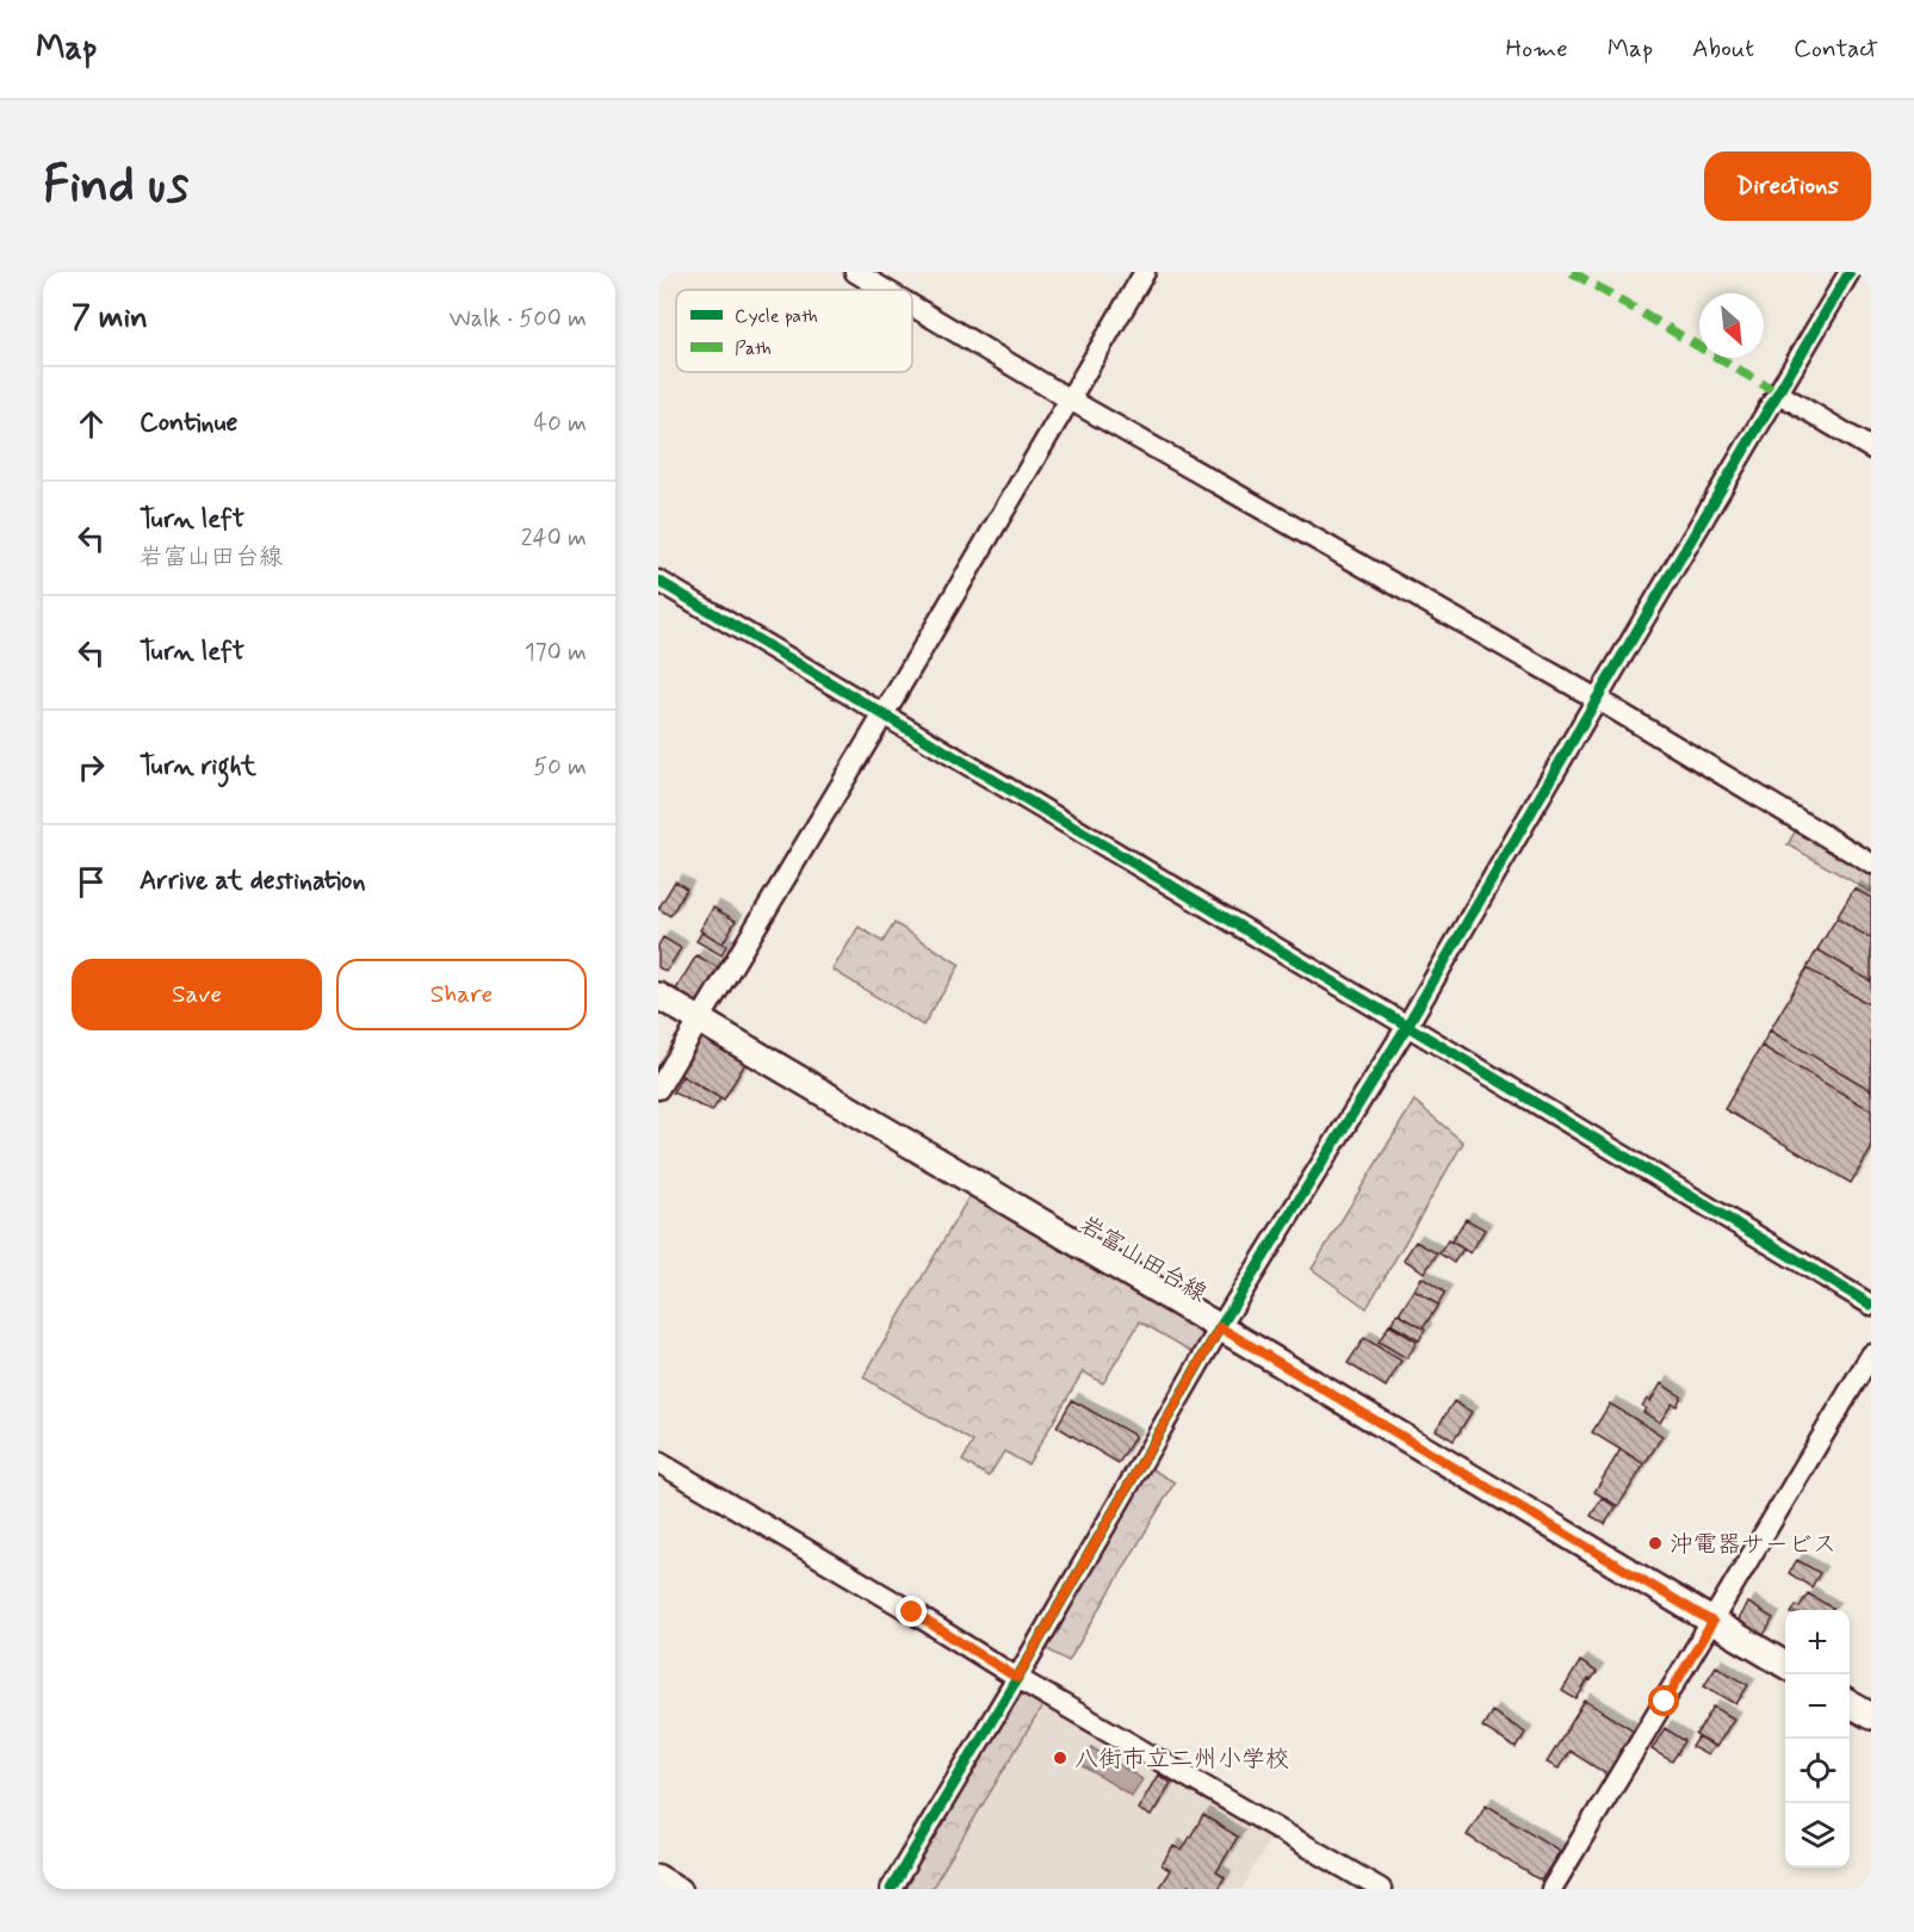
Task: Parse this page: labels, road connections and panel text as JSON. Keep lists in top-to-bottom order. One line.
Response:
{"streets":{"main road":["岩富山田台線"]},"places":["沖電器サービス","八街市立二州小学校"],"legend":["Cycle path","Path"],"north":"bottom right","page":{"header":"Map","nav":["Home","Map","About","Contact"],"buttons":["Directions",["Save","Share"]],"title":"Find us","heading":["7 min","Walk · 500 m"],"list":[["Continue","40 m"],["Turn left","岩富山田台線","240 m"],["Turn left","170 m"],["Turn right","50 m"],"Arrive at destination"],"map_buttons":["+","−"]}}
